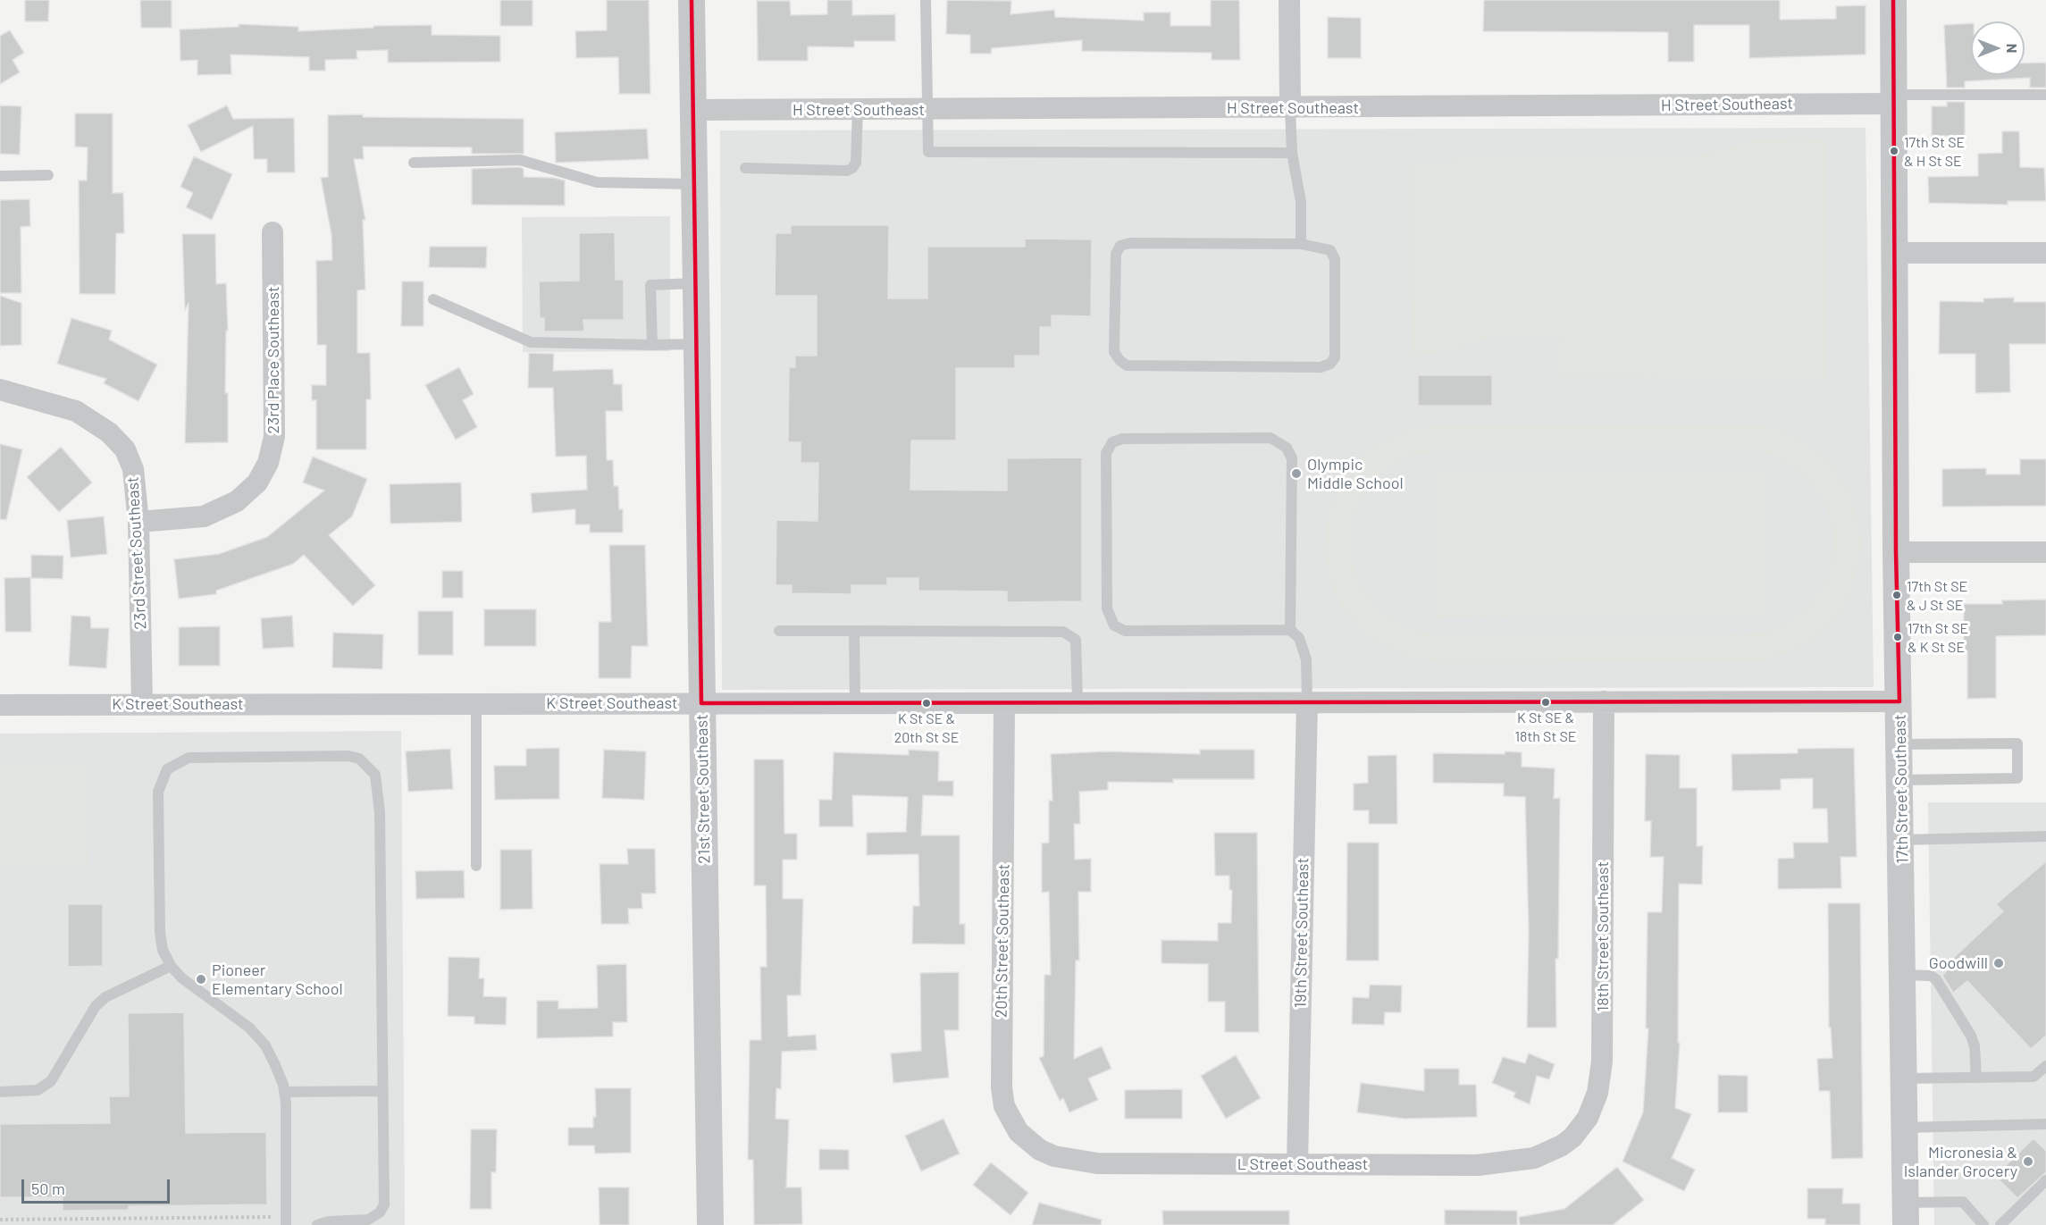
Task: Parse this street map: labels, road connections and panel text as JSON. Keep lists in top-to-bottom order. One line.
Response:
{"streets":{"street":["H Street Southeast","23rd Place Southeast","23rd Street Southeast","K Street Southeast","21st Street Southeast","17th Street Southeast","19th Street Southeast","18th Street Southeast","20th Street Southeast","L Street Southeast"]},"crossings":[["H Street Southeast","21st Street Southeast"],["H Street Southeast","17th Street Southeast"],["23rd Place Southeast","23rd Street Southeast"],["23rd Street Southeast","K Street Southeast"],["K Street Southeast","21st Street Southeast"],["K Street Southeast","17th Street Southeast"],["K Street Southeast","19th Street Southeast"],["K Street Southeast","18th Street Southeast"],["K Street Southeast","20th Street Southeast"],["19th Street Southeast","L Street Southeast"],["18th Street Southeast","L Street Southeast"],["20th Street Southeast","L Street Southeast"]],"places":["17th St SE & H St SE","Olympic Middle School","17th St SE & J St SE","17th St SE & K St SE","K St SE & 18th St SE","K St SE & 20th St SE","Goodwill","Pioneer Elementary School","Micronesia & Islander Grocery"],"scale_bar":"50 m","north":"right"}
